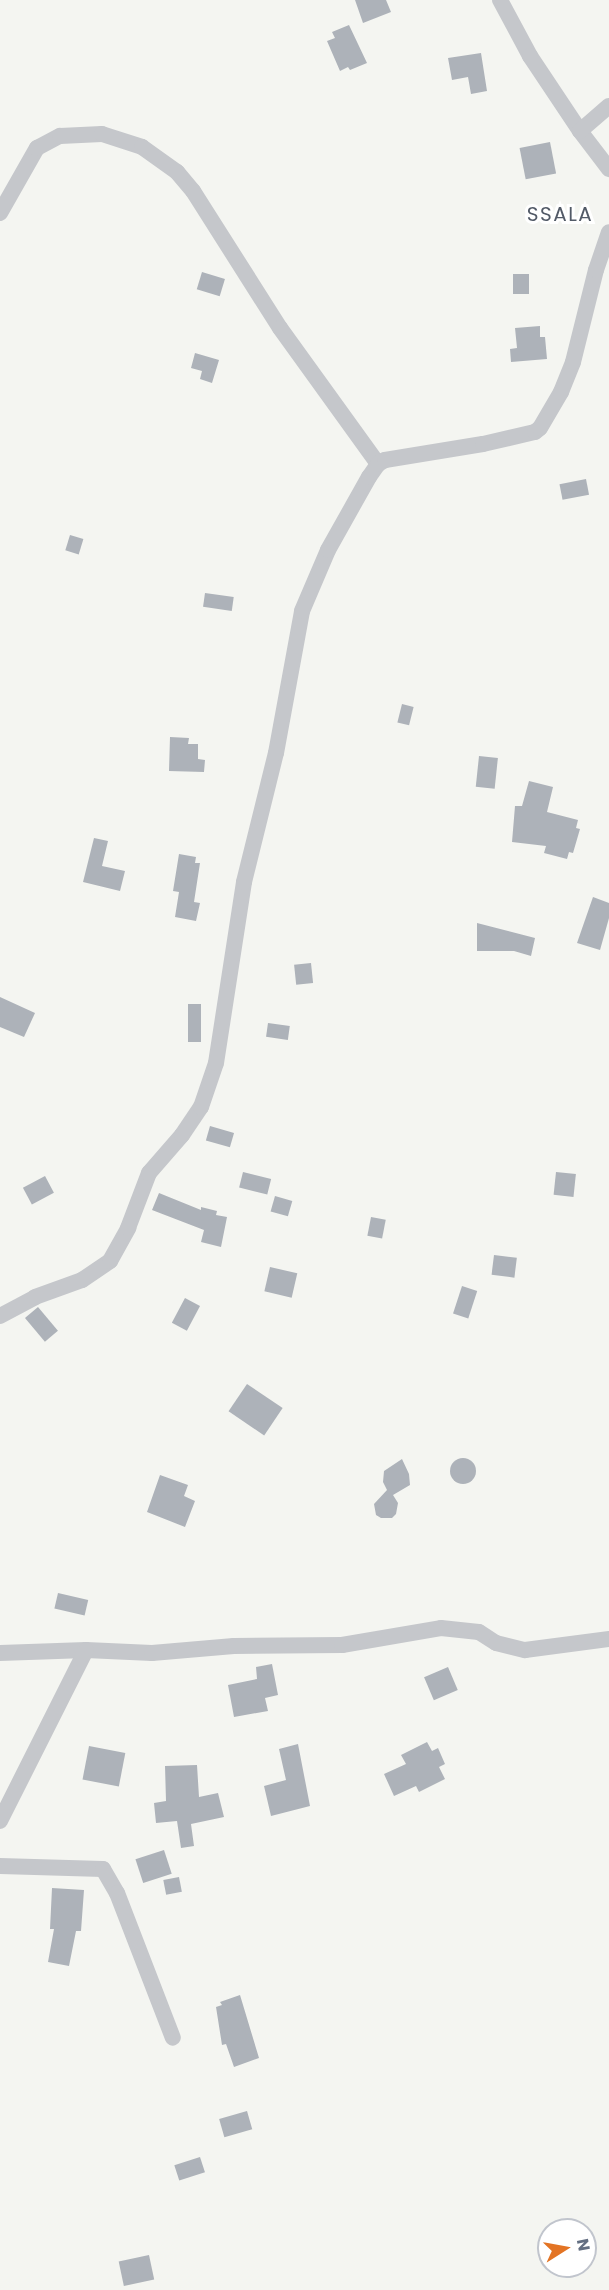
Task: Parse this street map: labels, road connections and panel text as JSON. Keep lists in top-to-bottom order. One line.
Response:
{"districts":["SSALA"],"north":"right"}
